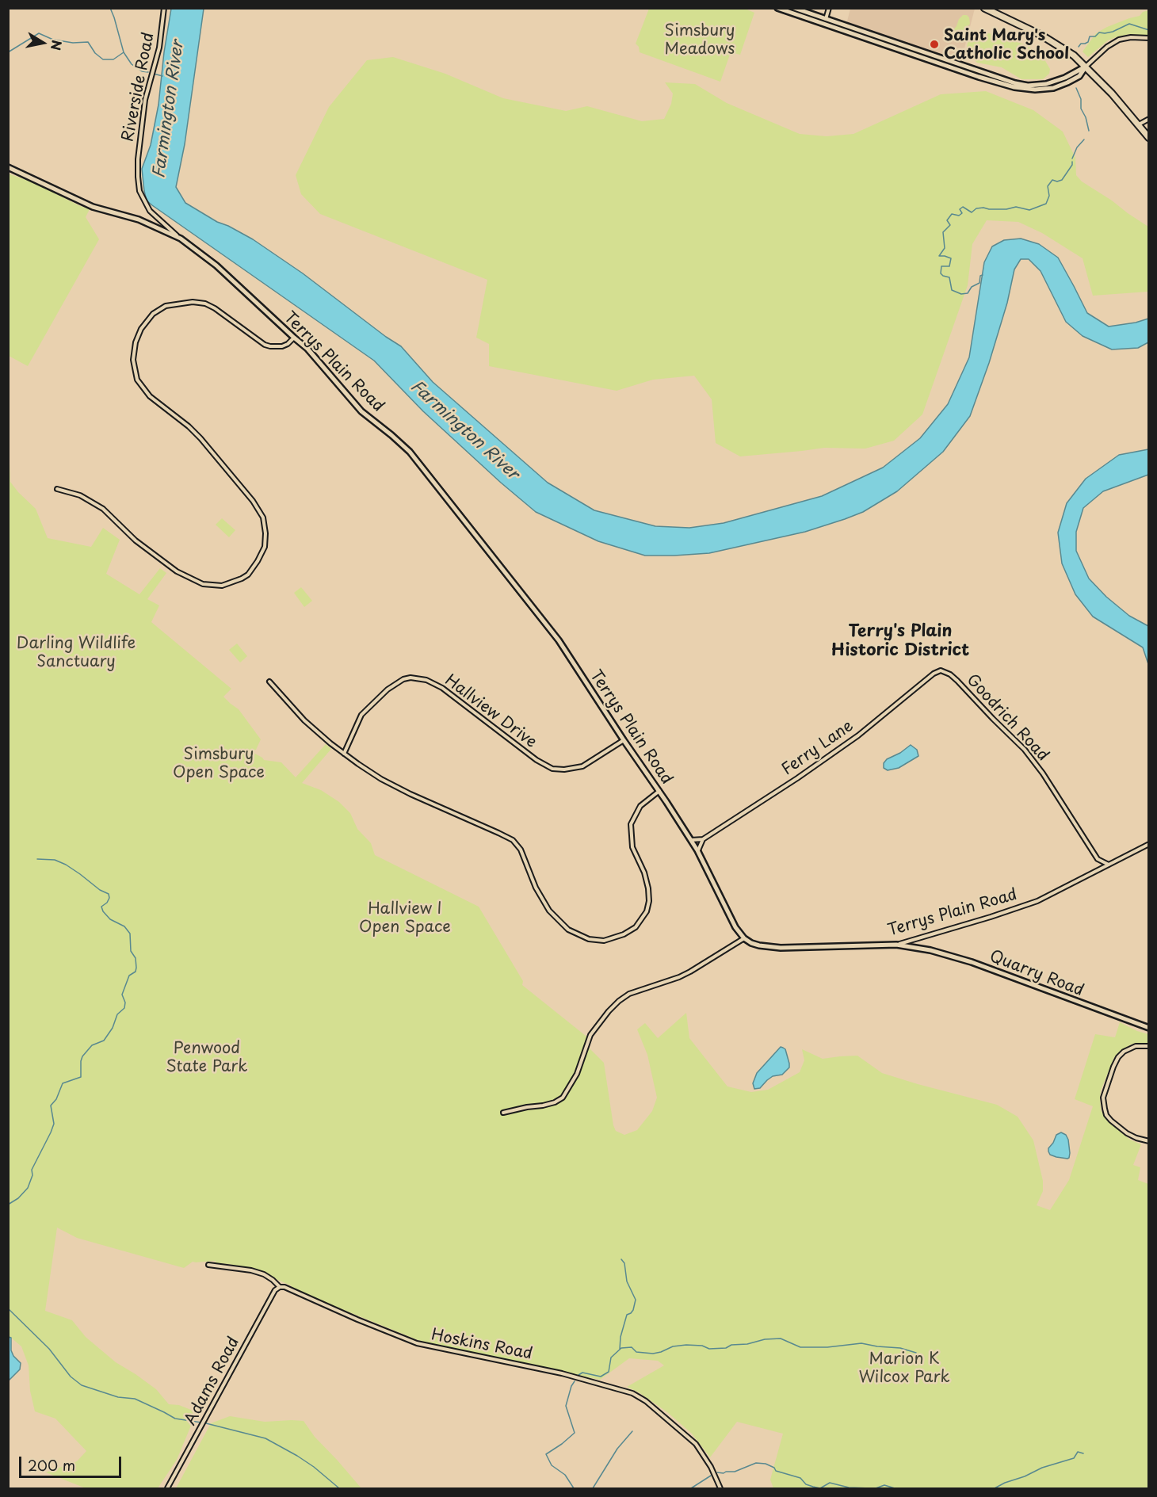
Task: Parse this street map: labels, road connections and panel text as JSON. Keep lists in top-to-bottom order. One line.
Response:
{"streets":{"street":["Riverside Road","Terrys Plain Road","Hallview Drive","Goodrich Road","Ferry Lane","Quarry Road","Hoskins Road","Adams Road"]},"crossings":[["Riverside Road","Terrys Plain Road"],["Terrys Plain Road","Hallview Drive"],["Terrys Plain Road","Goodrich Road"],["Terrys Plain Road","Ferry Lane"],["Terrys Plain Road","Quarry Road"],["Goodrich Road","Ferry Lane"],["Hoskins Road","Adams Road"]],"districts":["Terry's Plain Historic District"],"water":["Farmington River"],"parks":["Simsbury Meadows","Darling Wildlife Sanctuary","Simsbury Open Space","Hallview I Open Space","Penwood State Park","Marion K Wilcox Park"],"places":["Saint Mary's Catholic School"],"scale_bar":"200 m","north":"right"}
